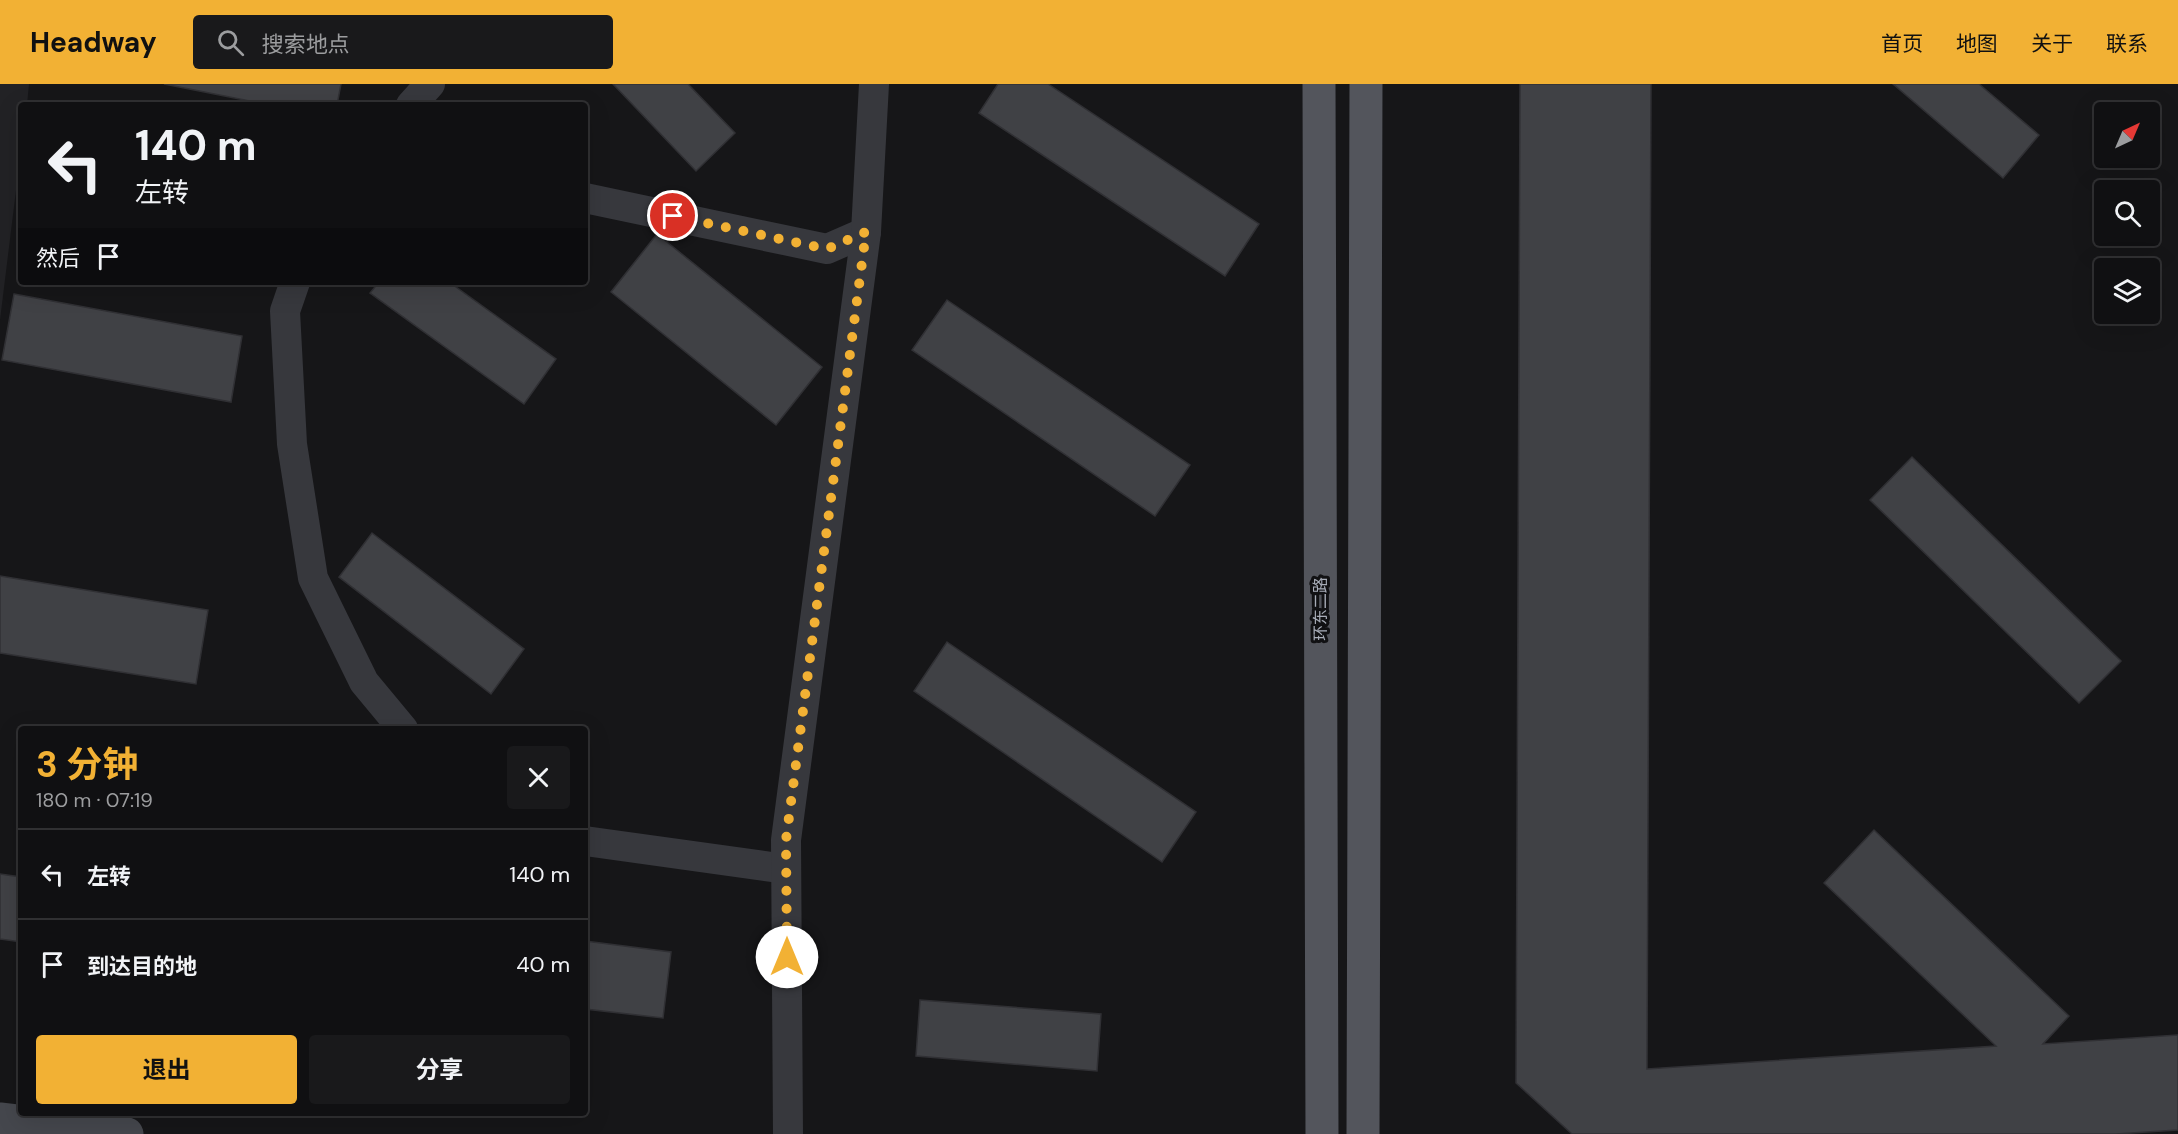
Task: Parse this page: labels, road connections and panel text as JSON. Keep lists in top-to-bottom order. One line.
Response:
{"streets":{"main road":["环东二路"]},"north":"top right","page":{"header":"Headway","search":"搜索地点","nav":["首页","地图","关于","联系"],"turn":["140 m","左转"],"then":"然后","heading":["3 分钟","180 m · 07:19"],"list":[{"name":"左转","value":"140 m"},{"name":"到达目的地","value":"40 m"}],"buttons":["退出","分享"]}}
